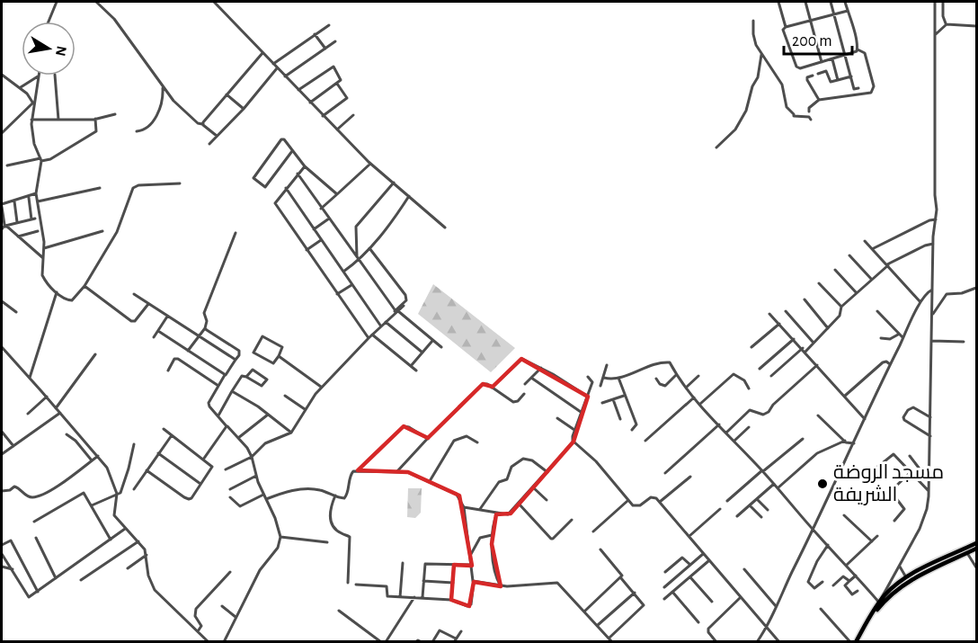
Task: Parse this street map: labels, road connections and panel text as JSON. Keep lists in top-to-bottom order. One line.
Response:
{"places":["مسجد الروضة الشريفة"],"scale_bar":"200 m","north":"right"}
